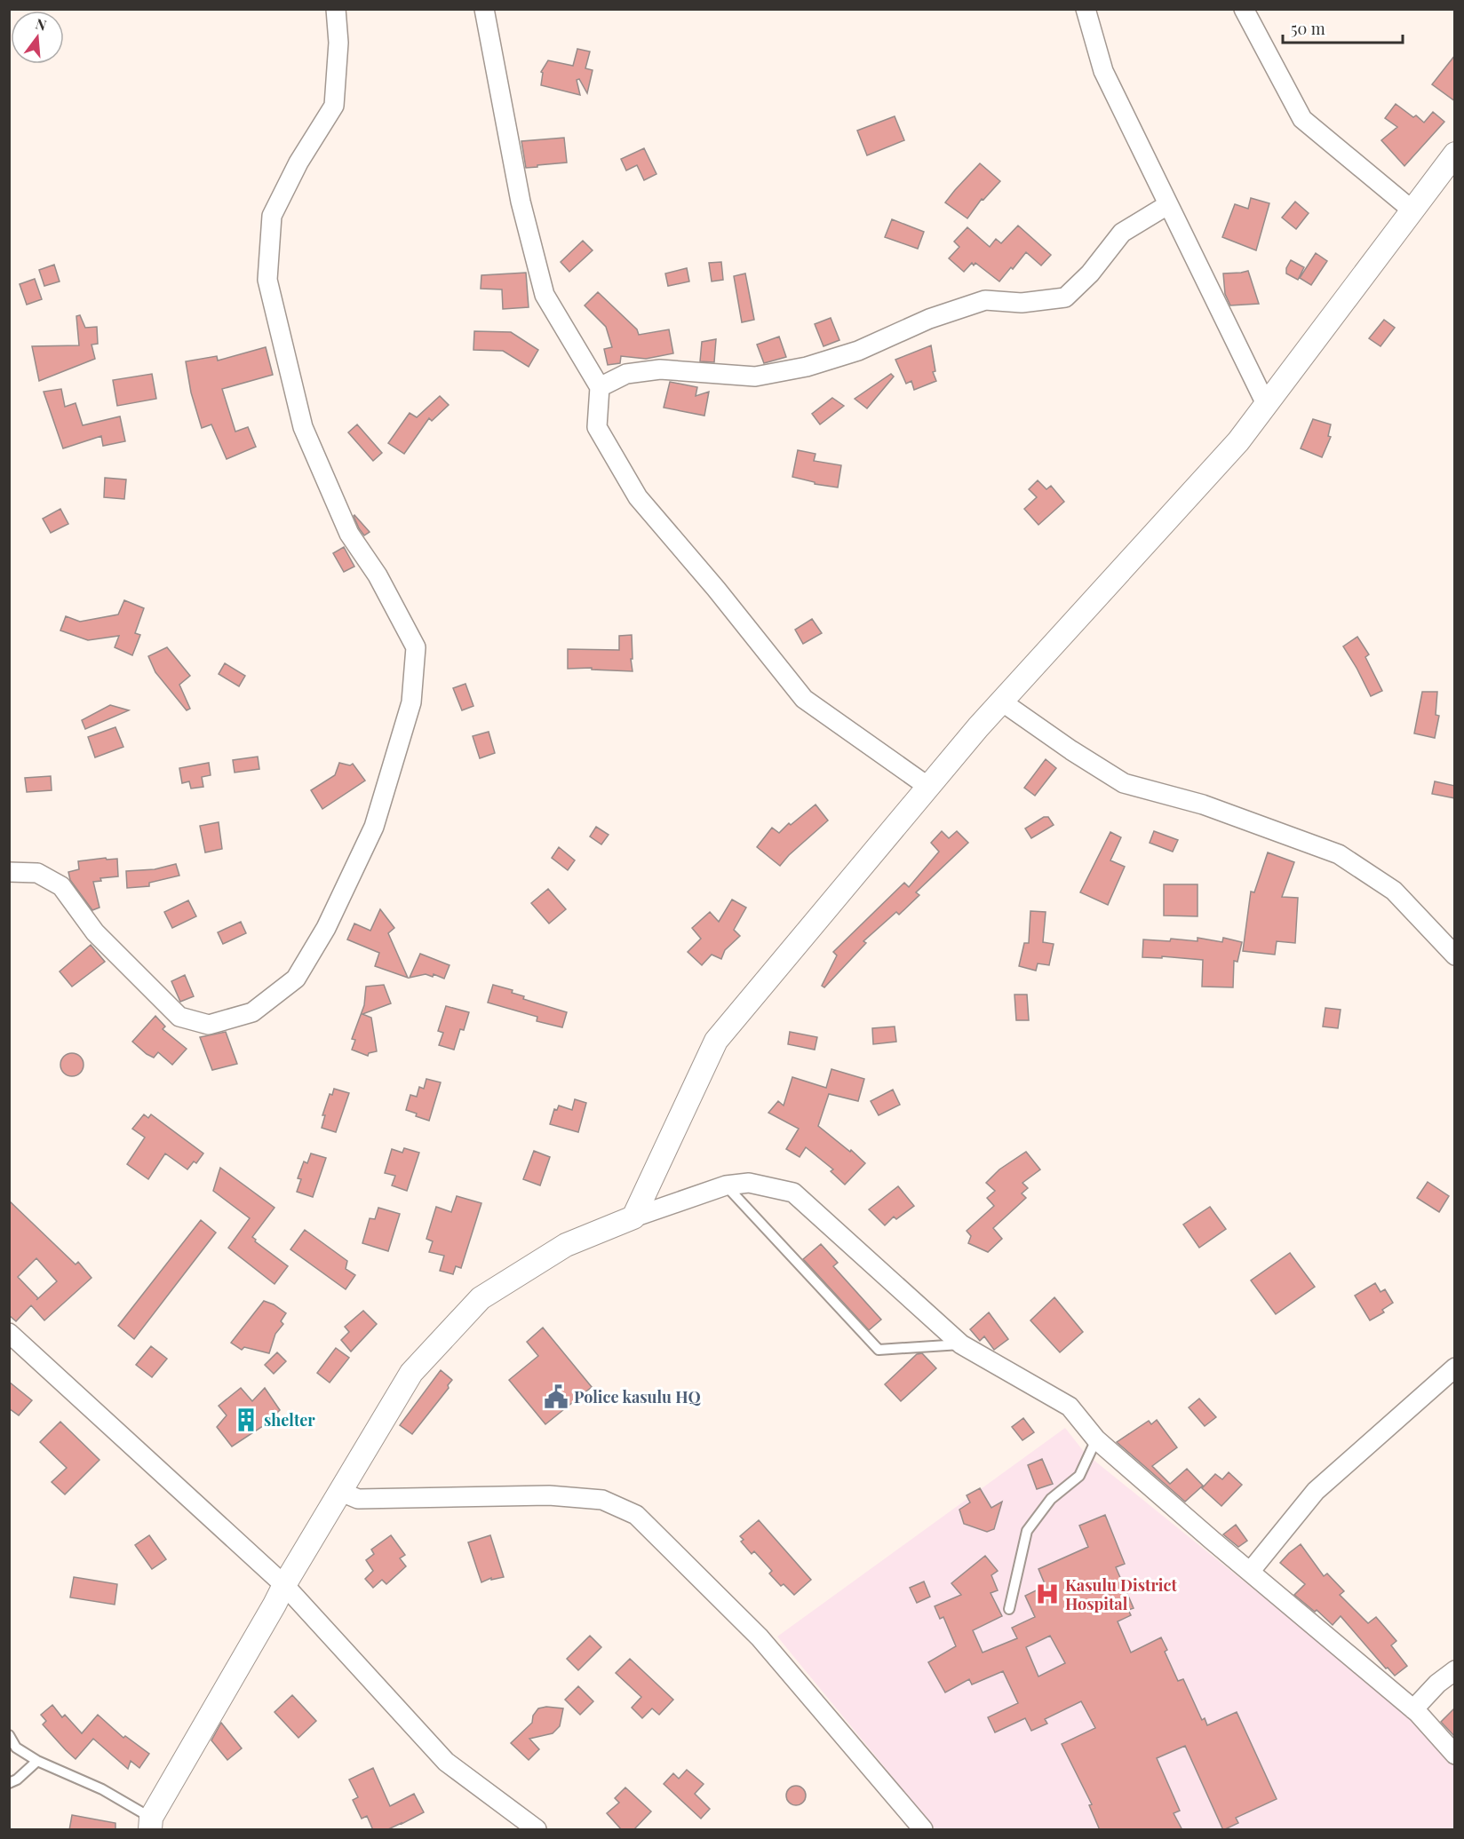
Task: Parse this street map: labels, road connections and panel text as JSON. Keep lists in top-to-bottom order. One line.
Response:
{"places":{"public building":["Police kasulu HQ"],"building":["shelter"],"hospital":["Kasulu District Hospital"]},"scale_bar":"50 m","north":"top"}
